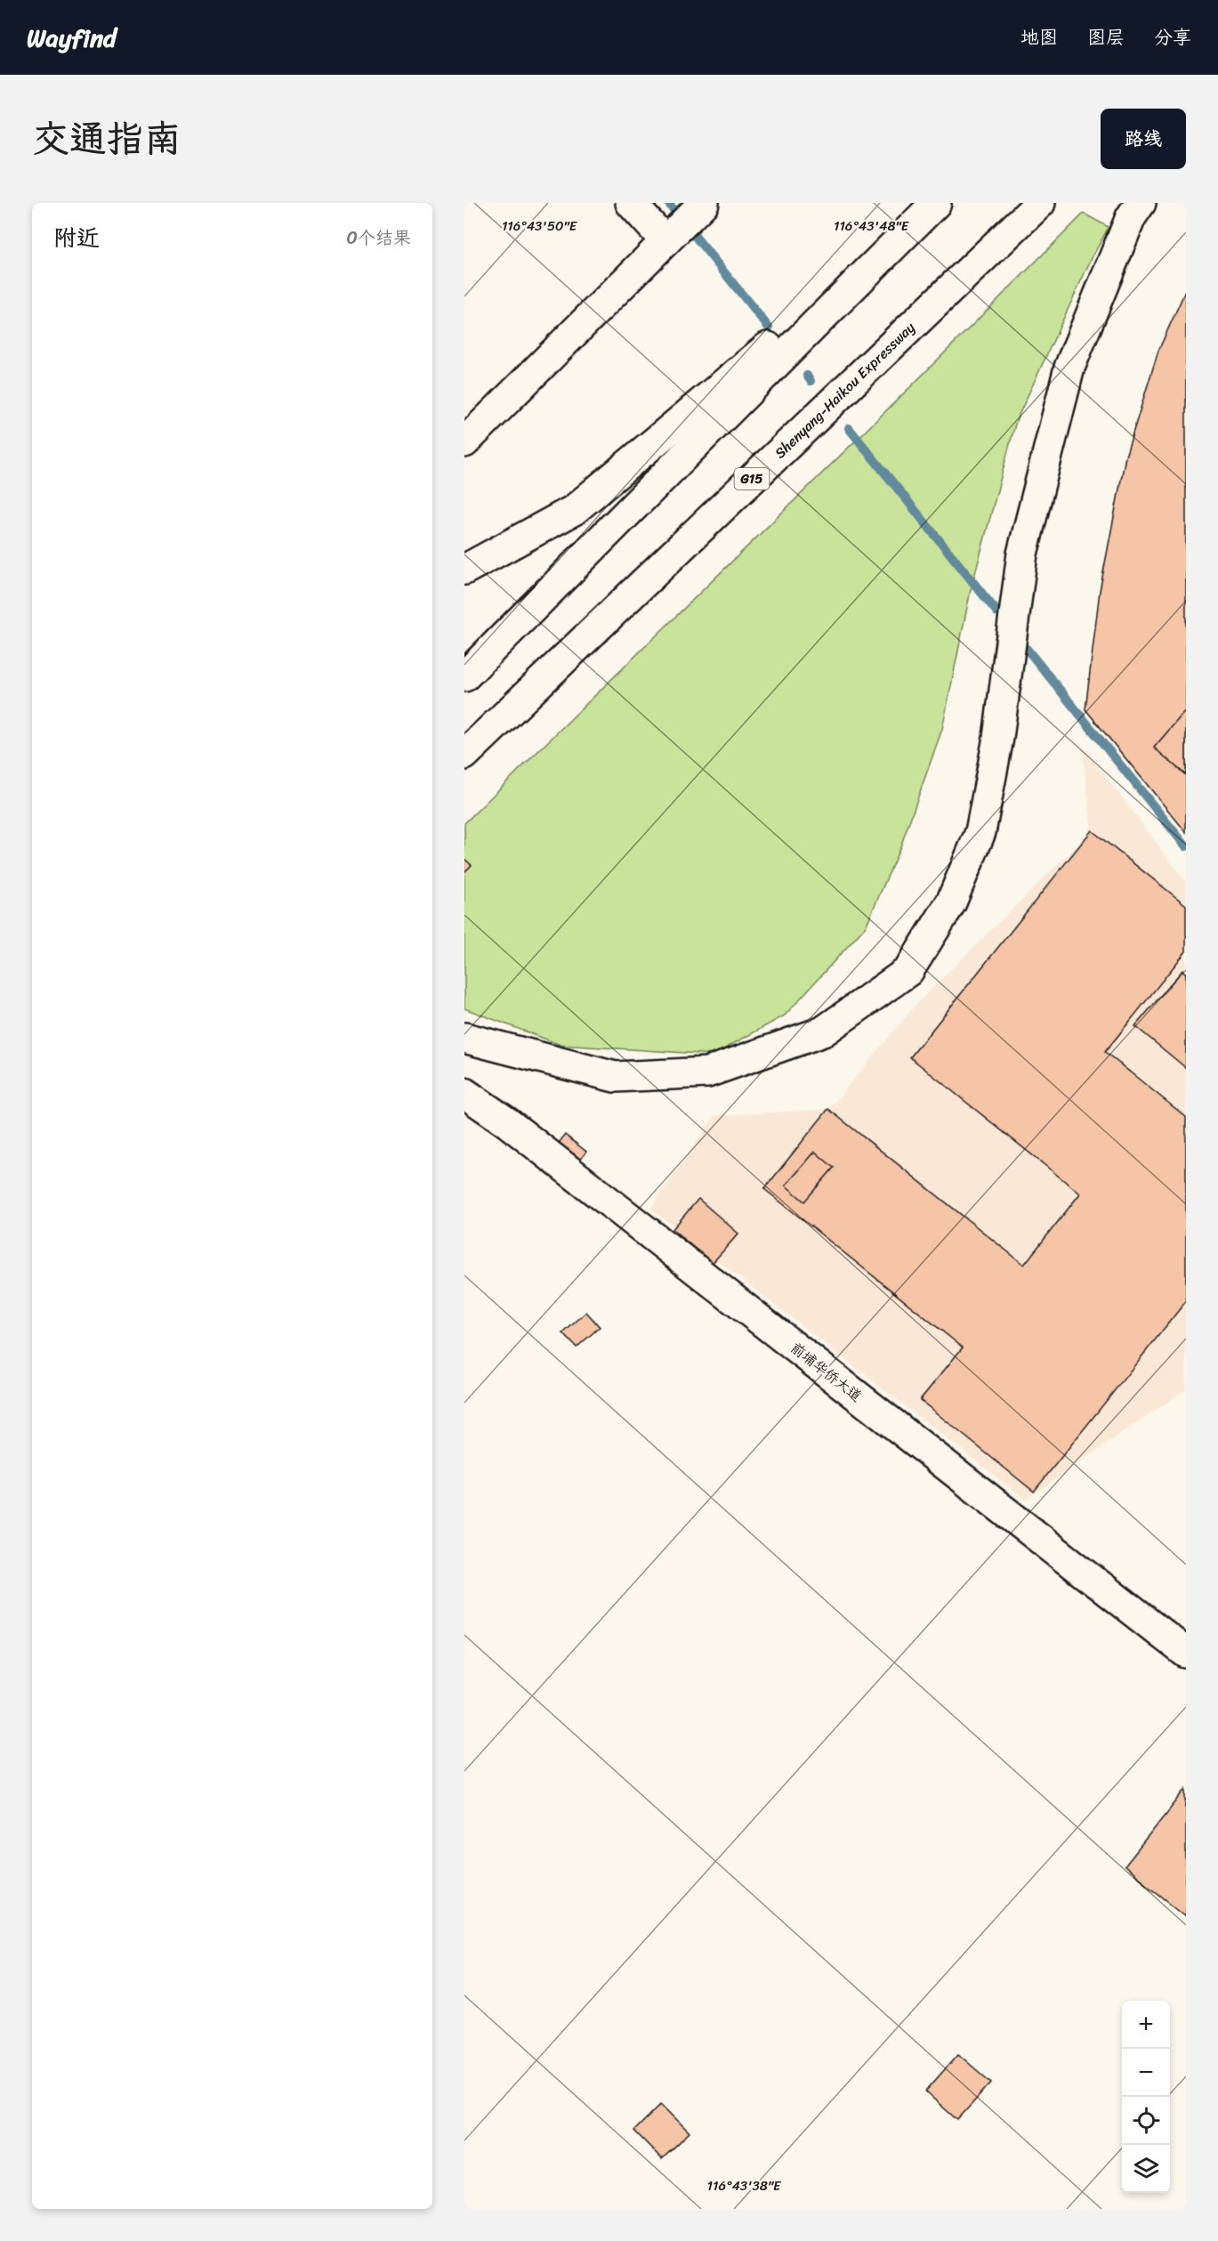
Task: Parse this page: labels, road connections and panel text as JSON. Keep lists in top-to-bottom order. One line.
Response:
{"streets":{"main road":["Shenyang-Haikou Expressway","G15","前埔华侨大道"]},"page":{"header":"Wayfind","nav":["地图","图层","分享"],"title":"交通指南","buttons":"路线","heading":["附近","0个结果"],"map_buttons":["+","−"]},"coordinates":["116°43'50\"E","116°43'48\"E","116°43'38\"E"]}
